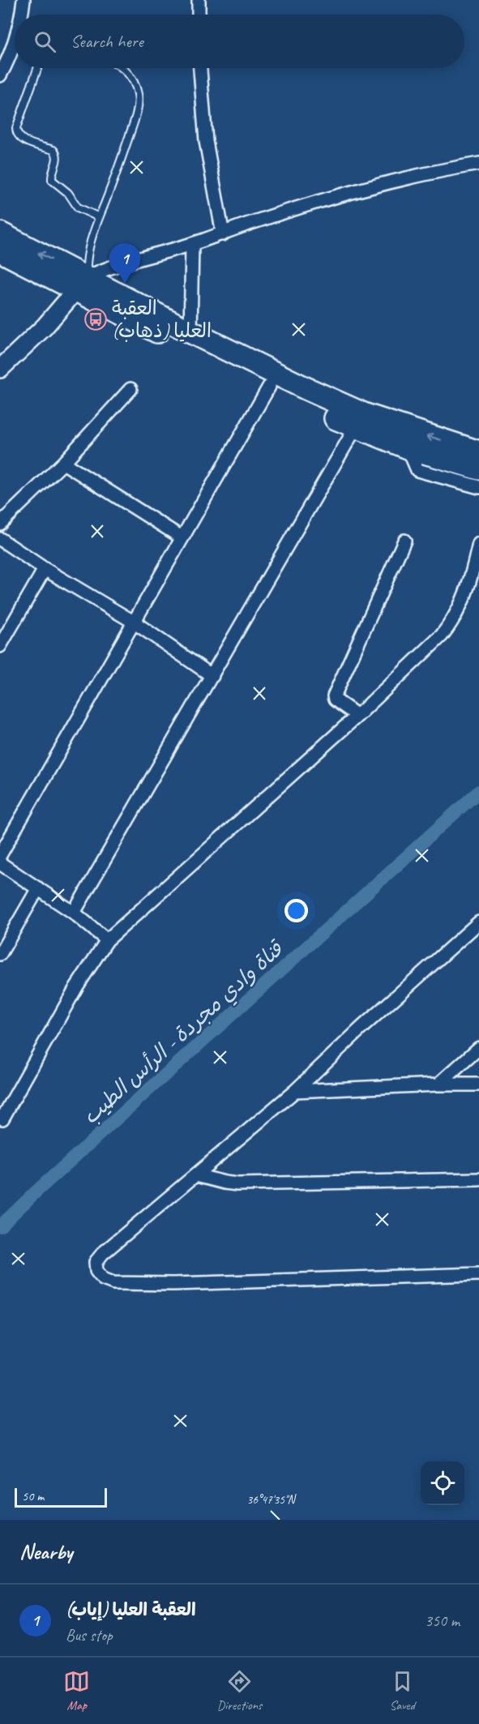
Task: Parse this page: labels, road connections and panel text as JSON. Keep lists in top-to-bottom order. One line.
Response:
{"water":["قناة وادي مجردة - الرأس الطيب"],"places":{"bus stop":["العقبة العليا (ذهاب)"]},"scale_bar":"50 m","page":{"search":"Search here","pins":"1","scale":"50 m","heading":"Nearby","list":[{"mark":"1","name":"العقبة العليا (إياب)","note":"Bus stop","value":"350 m"}],"nav":["Map","Directions","Saved"]},"coordinates":["36°47'35\"N"]}
